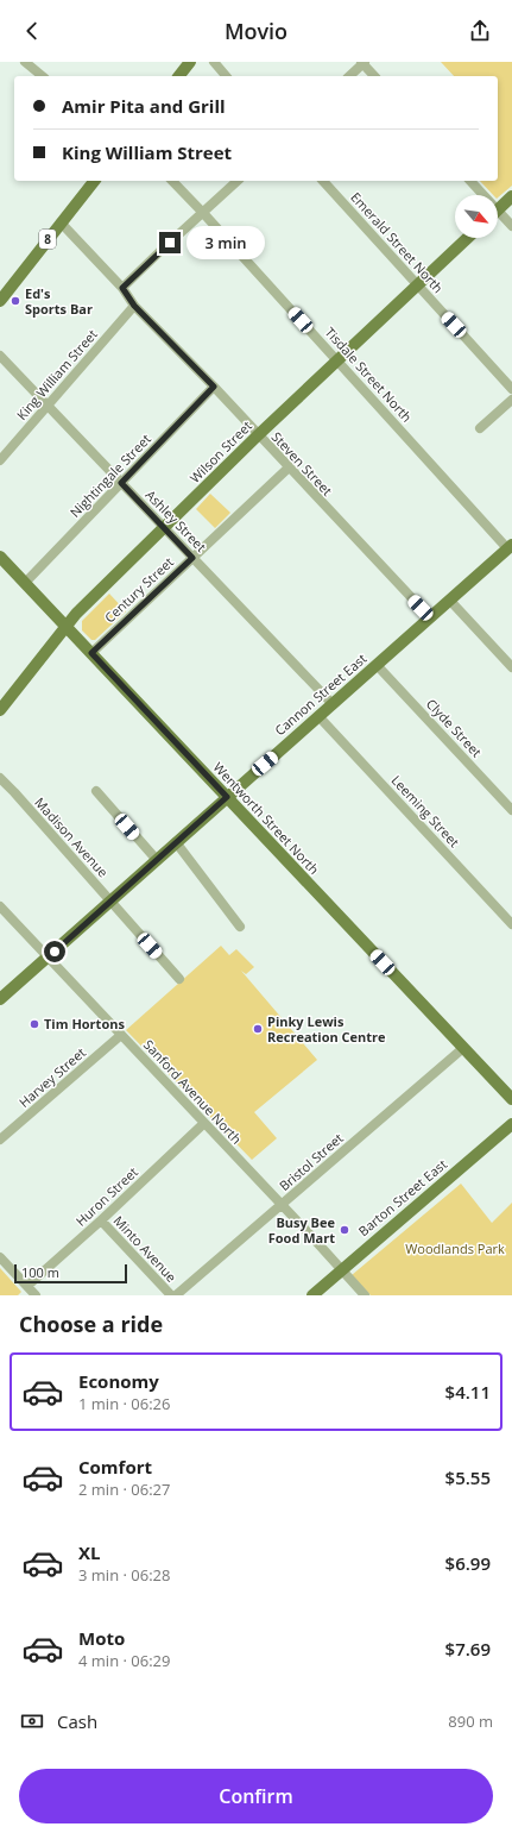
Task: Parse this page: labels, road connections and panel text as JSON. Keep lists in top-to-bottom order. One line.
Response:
{"streets":{"main road":["8","Wilson Street","Cannon Street East","Wentworth Street North","Barton Street East"],"street":["Emerald Street North","King William Street","Tisdale Street North","Steven Street","Nightingale Street","Ashley Street","Century Street","Clyde Street","Leeming Street","Madison Avenue","Harvey Street","Sanford Avenue North","Bristol Street","Huron Street","Minto Avenue"]},"crossings":[["8","Steven Street"],["Emerald Street North","Wilson Street"],["King William Street","Steven Street"],["King William Street","Ashley Street"],["Tisdale Street North","Wilson Street"],["Tisdale Street North","Cannon Street East"],["Wilson Street","Steven Street"],["Wilson Street","Ashley Street"],["Wilson Street","Wentworth Street North"],["Steven Street","Nightingale Street"],["Steven Street","Century Street"],["Steven Street","Cannon Street East"],["Nightingale Street","Ashley Street"],["Nightingale Street","Wentworth Street North"],["Ashley Street","Century Street"],["Ashley Street","Cannon Street East"],["Century Street","Wentworth Street North"],["Cannon Street East","Clyde Street"],["Cannon Street East","Leeming Street"],["Cannon Street East","Wentworth Street North"],["Cannon Street East","Madison Avenue"],["Cannon Street East","Sanford Avenue North"],["Wentworth Street North","Bristol Street"],["Harvey Street","Sanford Avenue North"],["Sanford Avenue North","Bristol Street"],["Sanford Avenue North","Huron Street"],["Sanford Avenue North","Barton Street East"],["Huron Street","Minto Avenue"]],"parks":["Woodlands Park"],"places":["Ed's Sports Bar","Tim Hortons","Pinky Lewis Recreation Centre","Busy Bee Food Mart"],"scale_bar":"100 m","north":"bottom right","page":{"header":"Movio","banner":["Amir Pita and Grill","King William Street"],"bubble":"3 min","scale":"100 m","heading":"Choose a ride","list":[{"name":"Economy","note":"1 min · 06:26","value":"$4.11"},{"name":"Comfort","note":"2 min · 06:27","value":"$5.55"},{"name":"XL","note":"3 min · 06:28","value":"$6.99"},{"name":"Moto","note":"4 min · 06:29","value":"$7.69"}],"pay":["Cash","890 m"],"buttons":"Confirm"}}
